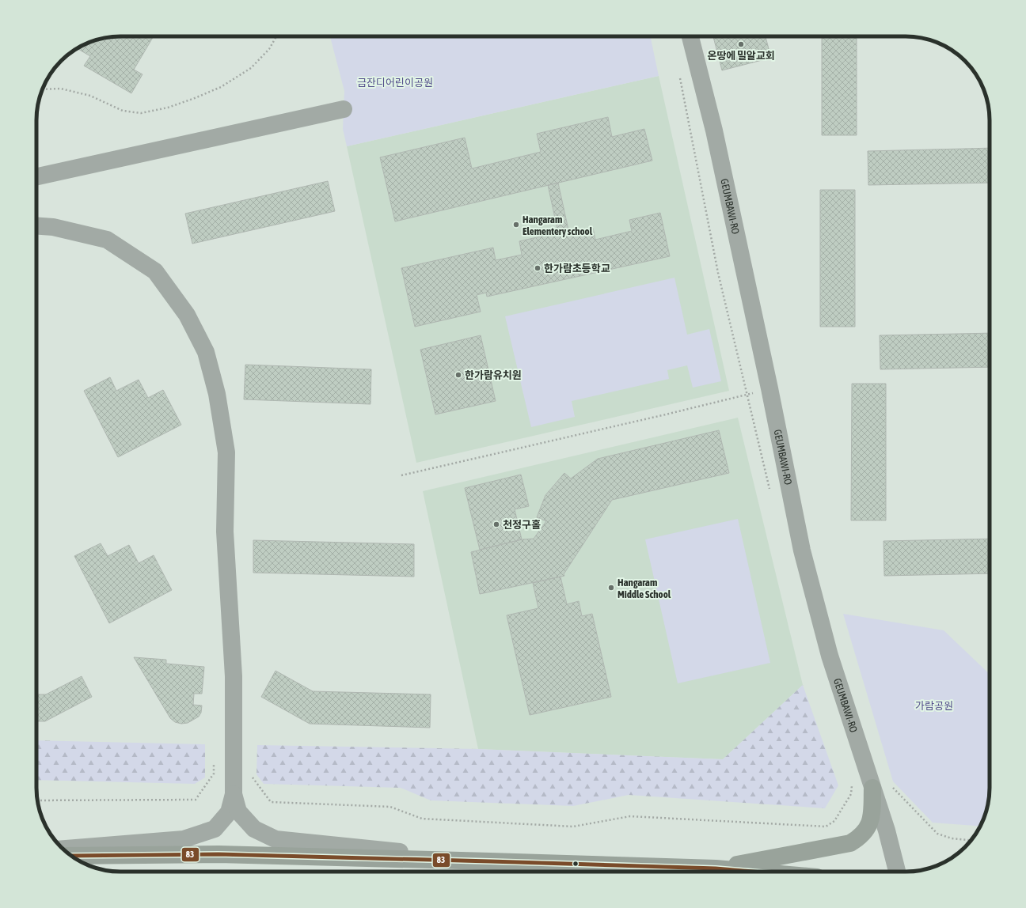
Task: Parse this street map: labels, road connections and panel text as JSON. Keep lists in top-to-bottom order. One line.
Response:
{"streets":{"street":["GEUMBAWI-RO"]},"parks":["금잔디어린이공원","가람공원"],"places":["온땅에 밀알교회","Hangaram Elementery school","한가람초등학교","한가람유치원","천정구홀","Hangaram Middle School"],"lines":["transit line 83"]}
